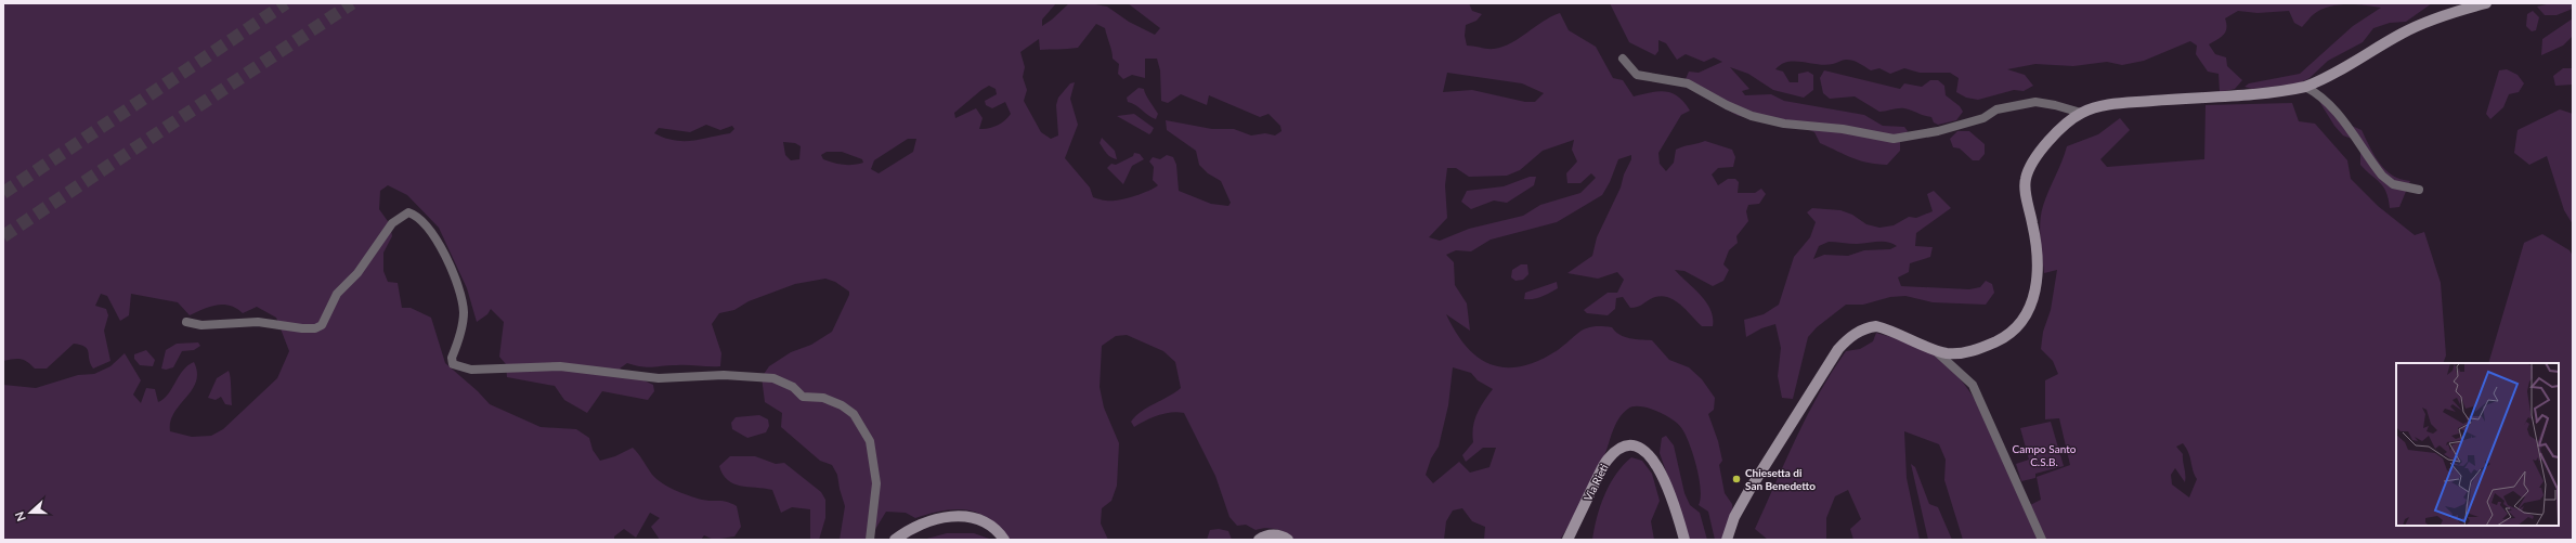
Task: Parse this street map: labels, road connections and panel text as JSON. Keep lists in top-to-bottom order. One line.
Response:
{"streets":{"street":["Via Rieti"]},"parks":["Campo Santo C.S.B."],"places":["Chiesetta di San Benedetto"],"north":"left"}
